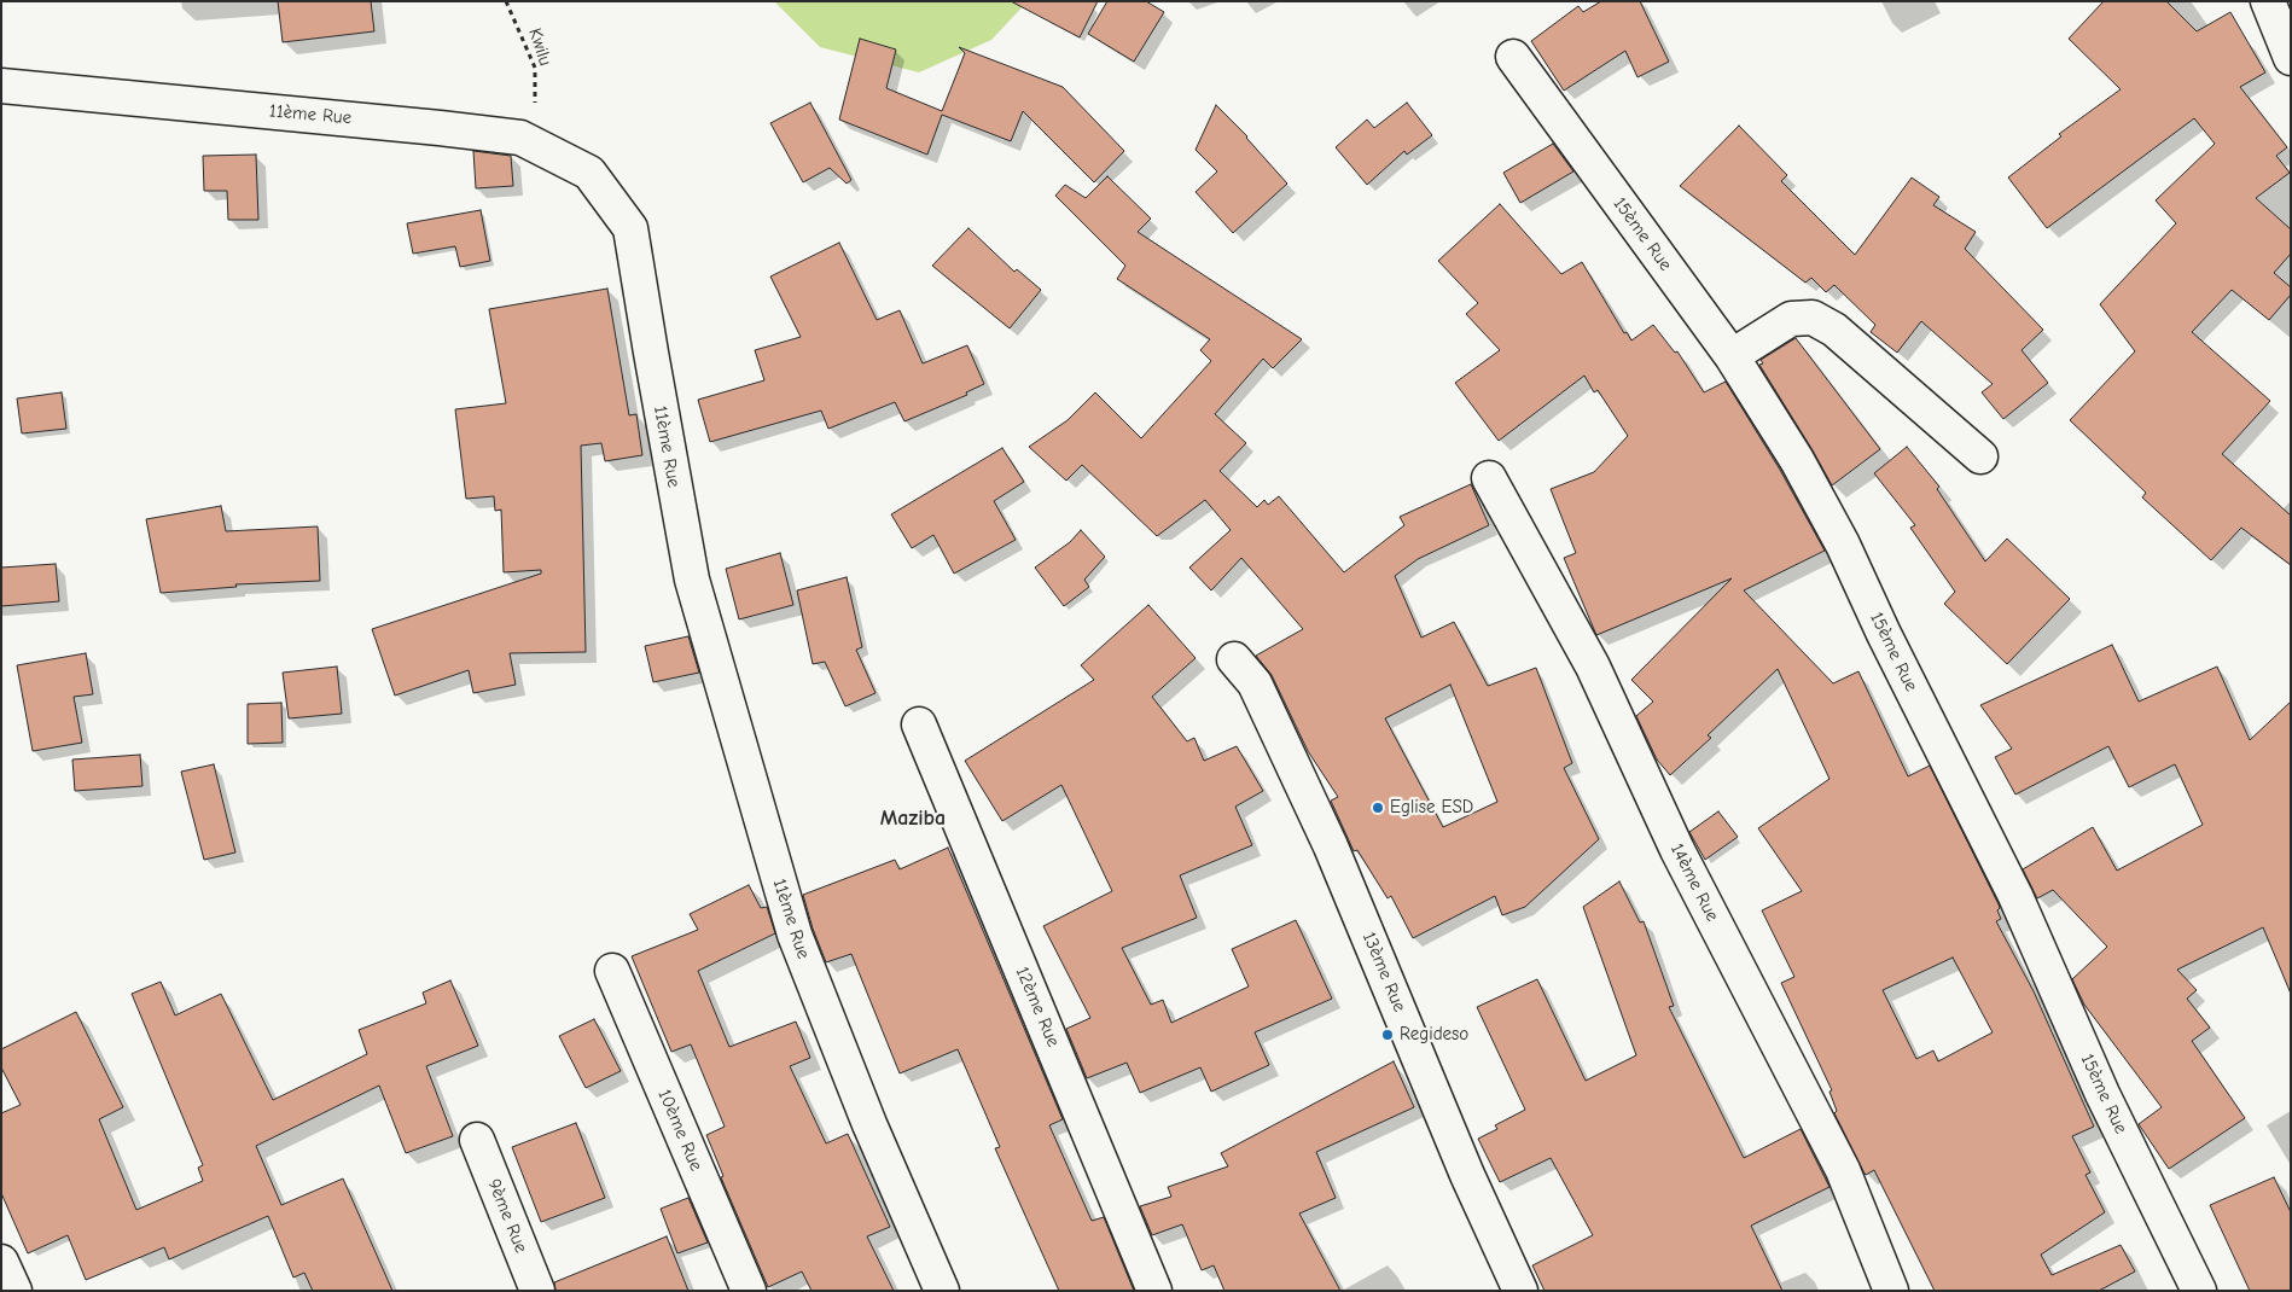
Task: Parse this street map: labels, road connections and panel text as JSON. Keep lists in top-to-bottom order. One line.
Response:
{"streets":{"street":["11ème Rue","15ème Rue","14ème Rue","13ème Rue","12ème Rue","10ème Rue","9ème Rue"],"path":["Kwilu"]},"crossings":[["Kwilu","11ème Rue"]],"districts":["Maziba"],"places":["Eglise ESD","Regideso"]}
